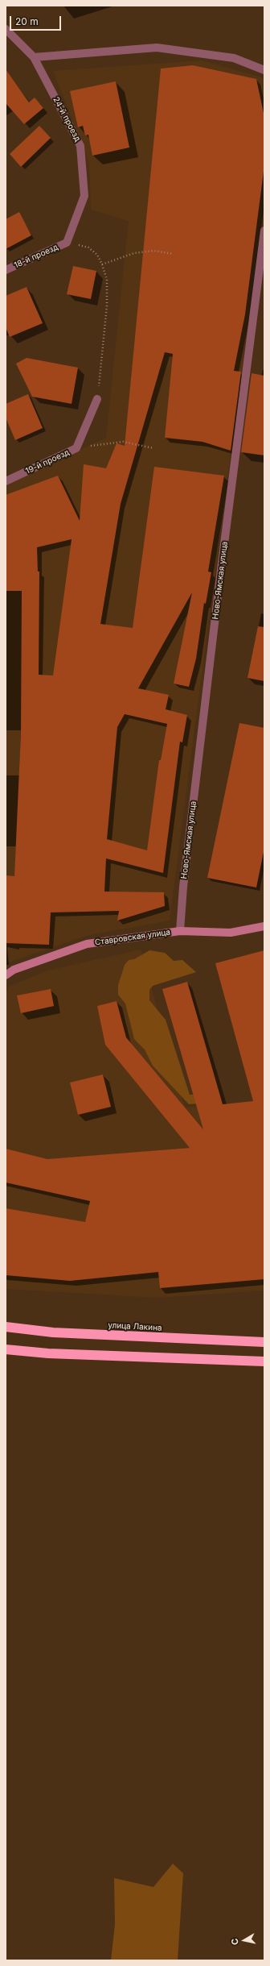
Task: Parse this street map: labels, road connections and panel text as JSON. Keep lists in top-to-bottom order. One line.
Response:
{"streets":{"highway":["улица Лакина"],"street":["24-й проезд","18-й проезд","19-й проезд","Ново-Ямская улица","Ставровская улица"]},"crossings":[["24-й проезд","18-й проезд"],["Ново-Ямская улица","Ставровская улица"]],"scale_bar":"20 m","north":"left"}
